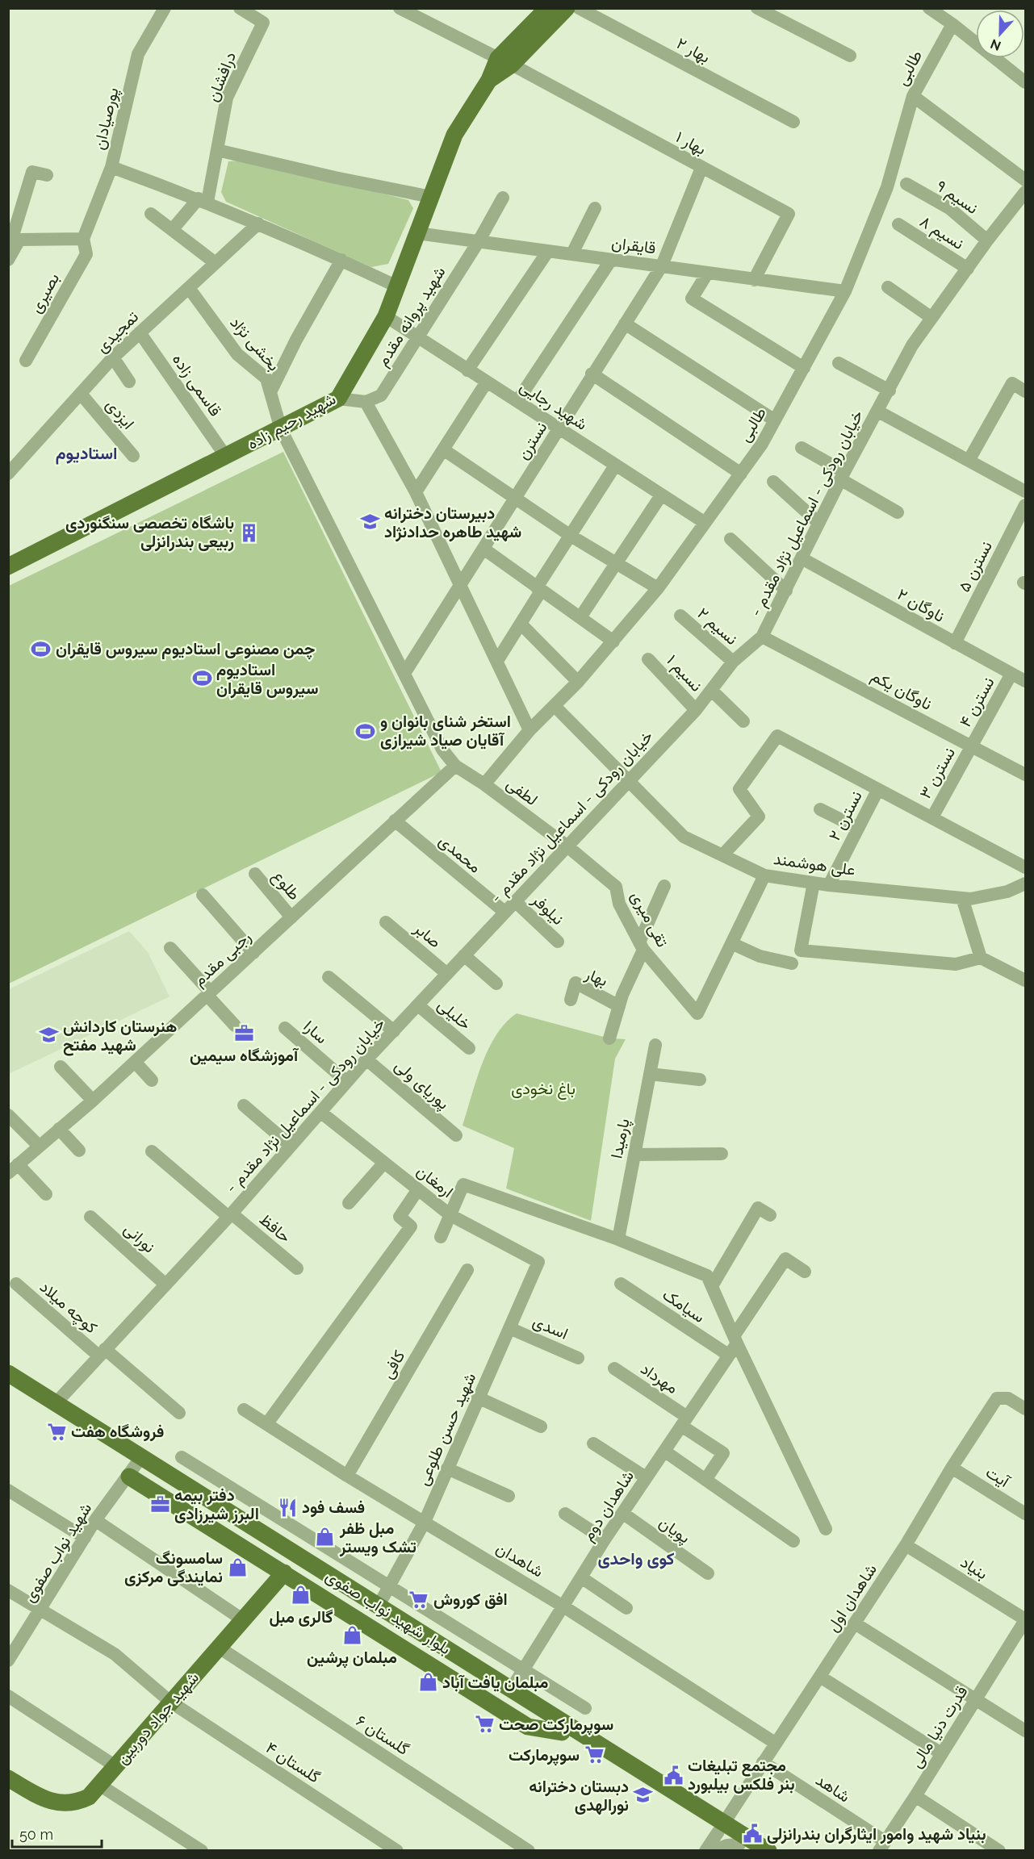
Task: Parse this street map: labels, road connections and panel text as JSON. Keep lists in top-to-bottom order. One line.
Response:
{"streets":{"main road":["شهید رحیم زاده","بلوار شهید نواب صفوی","شهید جواد دوربین"],"street":["بهار ۲","طالبی","درافشان","پورصیادان","بهار ۱","نسیم ۹","نسیم ۸","قایقران","بصیری","شهید پروانه مقدم","تمجیدی","بخشی نژاد","قاسمی زاده","شهید رجایی","ایزدی","نسترن","- خیابان رودکی - اسماعیل نژاد مقدم","نسترن ۵","ناوگان ۲","نسیم ۲","نسیم ۱","ناوگان یکم","نسترن ۴","نسترن ۳","لطفی","نسترن ۲","محمدی","علی هوشمند","طلوع","نیلوفر","تقی میری","صابر","رجبی مقدم","بهار","خلیلی","سارا","پوریای ولی","پارمیدا","ارمغان","حافظ","نورانی","سیامک","کوچه میلاد","اسدی","کافی","مهرداد","شهید حسن طلوعی","آیت","شاهدان دوم","پویان","شهید نواب صفوی","شاهدان","بنیاد","شاهدان اول","قدرت دنیا مالی","گلستان ۶","گلستان ۴","شاهد"]},"crossings":[["طالبی","قایقران"],["طالبی","شهید رجایی"],["طالبی","لطفی"],["طالبی","علی هوشمند"],["پورصیادان","بصیری"],["بهار ۱","قایقران"],["بهار ۱","شهید رحیم زاده"],["بهار ۱","نسترن"],["نسیم ۹","- خیابان رودکی - اسماعیل نژاد مقدم"],["نسیم ۸","- خیابان رودکی - اسماعیل نژاد مقدم"],["قایقران","شهید پروانه مقدم"],["قایقران","شهید رحیم زاده"],["قایقران","نسترن"],["شهید پروانه مقدم","شهید رجایی"],["تمجیدی","بخشی نژاد"],["تمجیدی","قاسمی زاده"],["تمجیدی","ایزدی"],["بخشی نژاد","شهید رحیم زاده"],["بخشی نژاد","نسترن"],["بخشی نژاد","لطفی"],["بخشی نژاد","رجبی مقدم"],["قاسمی زاده","شهید رحیم زاده"],["شهید رجایی","شهید رحیم زاده"],["شهید رجایی","نسترن"],["- خیابان رودکی - اسماعیل نژاد مقدم","ناوگان ۲"],["- خیابان رودکی - اسماعیل نژاد مقدم","نسیم ۲"],["- خیابان رودکی - اسماعیل نژاد مقدم","نسیم ۱"],["- خیابان رودکی - اسماعیل نژاد مقدم","ناوگان یکم"],["- خیابان رودکی - اسماعیل نژاد مقدم","لطفی"],["- خیابان رودکی - اسماعیل نژاد مقدم","محمدی"],["- خیابان رودکی - اسماعیل نژاد مقدم","علی هوشمند"],["- خیابان رودکی - اسماعیل نژاد مقدم","نیلوفر"],["- خیابان رودکی - اسماعیل نژاد مقدم","تقی میری"],["- خیابان رودکی - اسماعیل نژاد مقدم","صابر"],["- خیابان رودکی - اسماعیل نژاد مقدم","خلیلی"],["- خیابان رودکی - اسماعیل نژاد مقدم","سارا"],["- خیابان رودکی - اسماعیل نژاد مقدم","پوریای ولی"],["- خیابان رودکی - اسماعیل نژاد مقدم","ارمغان"],["- خیابان رودکی - اسماعیل نژاد مقدم","حافظ"],["- خیابان رودکی - اسماعیل نژاد مقدم","نورانی"],["- خیابان رودکی - اسماعیل نژاد مقدم","کوچه میلاد"],["- خیابان رودکی - اسماعیل نژاد مقدم","بلوار شهید نواب صفوی"],["نسترن ۵","ناوگان ۲"],["ناوگان ۲","نسترن ۴"],["ناوگان یکم","نسترن ۴"],["ناوگان یکم","نسترن ۳"],["نسترن ۴","نسترن ۳"],["لطفی","تقی میری"],["لطفی","رجبی مقدم"],["نسترن ۲","علی هوشمند"],["محمدی","رجبی مقدم"],["طلوع","رجبی مقدم"],["ارمغان","شهید حسن طلوعی"],["سیامک","شاهدان دوم"],["اسدی","شهید حسن طلوعی"],["کافی","شاهدان"],["مهرداد","شاهدان دوم"],["شهید حسن طلوعی","شاهدان"],["شهید حسن طلوعی","بلوار شهید نواب صفوی"],["آیت","شاهدان اول"],["شاهدان دوم","پویان"],["شاهدان دوم","شاهدان"],["شاهدان دوم","بلوار شهید نواب صفوی"],["شهید نواب صفوی","بلوار شهید نواب صفوی"],["شهید نواب صفوی","گلستان ۴"],["شاهدان","شاهدان اول"],["بنیاد","شاهدان اول"],["بنیاد","قدرت دنیا مالی"],["شاهدان اول","بلوار شهید نواب صفوی"],["شاهدان اول","شاهد"],["شهید جواد دوربین","گلستان ۶"],["شهید جواد دوربین","گلستان ۴"],["قدرت دنیا مالی","شاهد"]],"districts":["استادیوم","کوی واحدی"],"parks":["باغ نخودی"],"places":{"school or university":["دبیرستان دخترانه شهید طاهره حدادنژاد","هنرستان کاردانش شهید مفتح","دبستان دخترانه نورالهدی"],"building":["باشگاه تخصصی سنگنوردی ربیعی بندرانزلی"],"sports":["چمن مصنوعی استادیوم سیروس قایقران","استادیوم سیروس قایقران","استخر شنای بانوان و آقایان صیاد شیرازی"],"office":["آموزشگاه سیمین","دفتر بیمه البرز شیرزادی"],"supermarket":["فروشگاه هفت","افق کوروش","سوپرمارکت صحت","سوپرمارکت"],"restaurant":["فسف فود"],"shop":["مبل ظفر تشک ویستر","سامسونگ نمایندگی مرکزی","گالری مبل","مبلمان پرشین","مبلمان یافت آباد"],"public building":["مجتمع تبلیغات بنر فلکس بیلبورد","بنیاد شهید وامور ایثارگران بندرانزلی"]},"scale_bar":"50 m","north":"bottom"}
